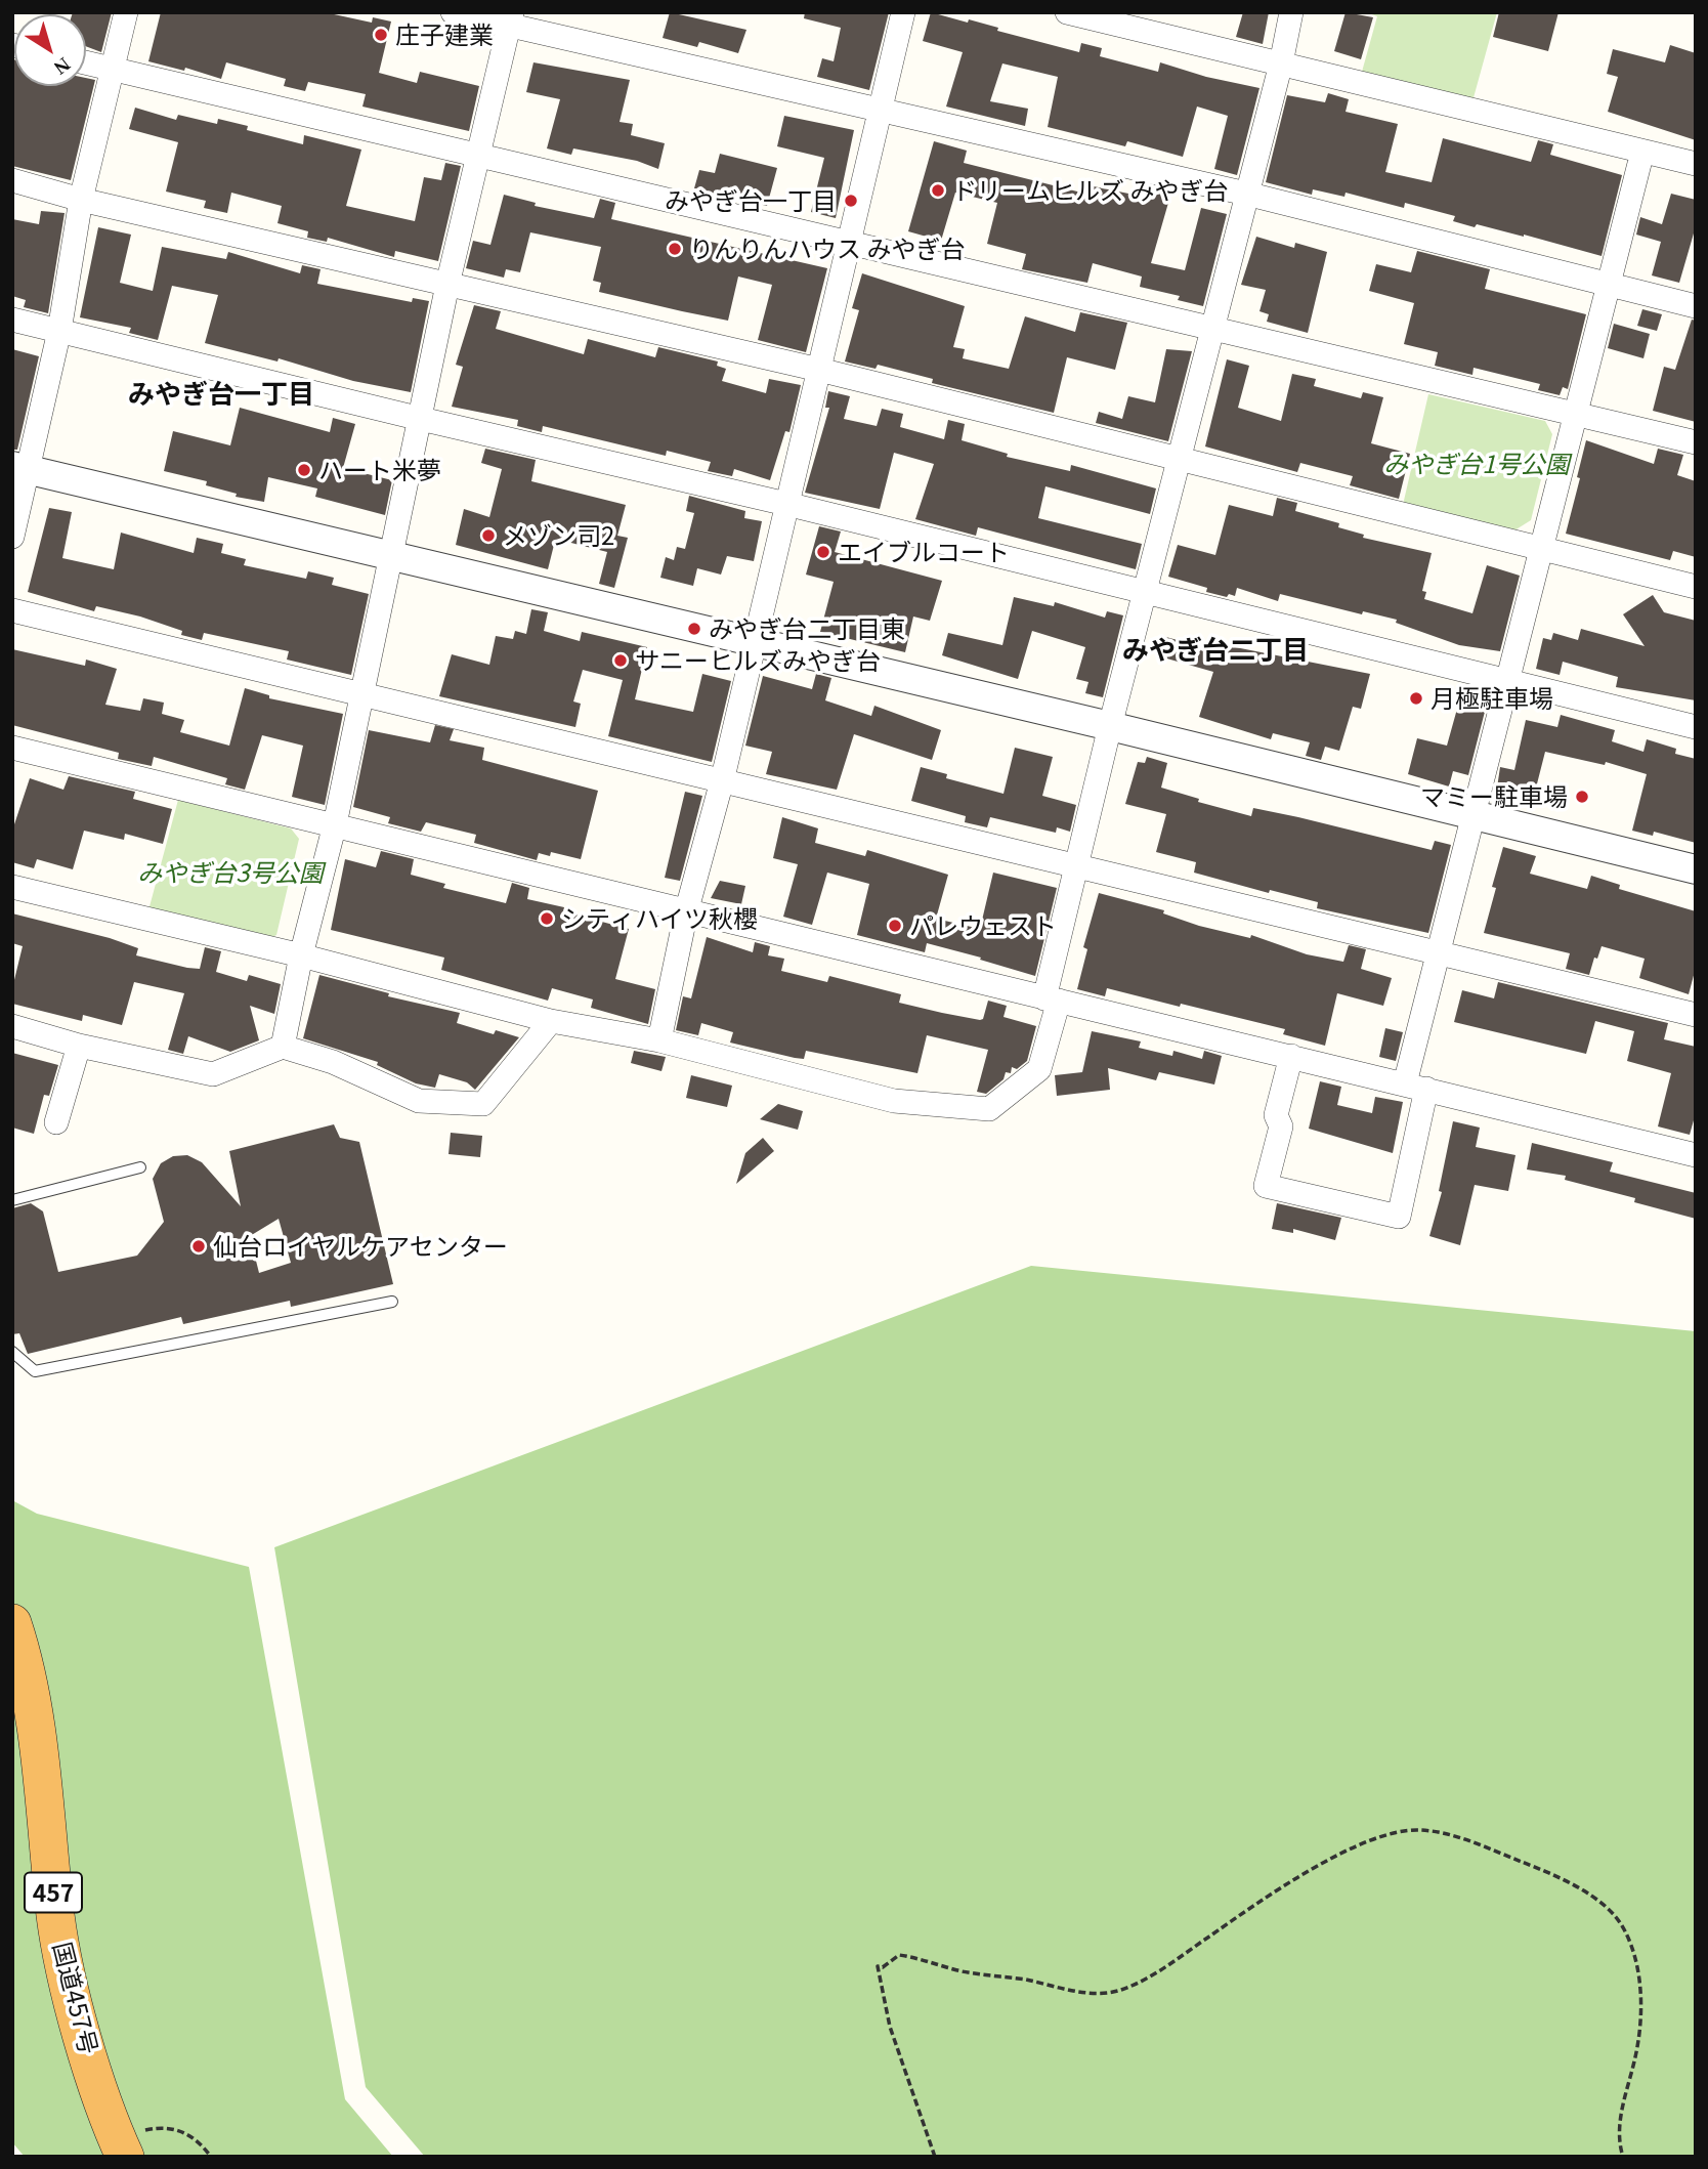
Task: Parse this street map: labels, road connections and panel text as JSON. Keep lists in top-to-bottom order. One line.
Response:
{"streets":{"highway":["457","国道457号"]},"districts":["みやぎ台一丁目","みやぎ台二丁目"],"parks":["みやぎ台1号公園","みやぎ台3号公園"],"places":["庄子建業","ドリームヒルズ みやぎ台","みやぎ台一丁目","りんりんハウス みやぎ台","ハート米夢","メゾン司2","エイブルコート","みやぎ台二丁目東","サニーヒルズみやぎ台","月極駐車場","マミー駐車場","シティハイツ秋櫻","パレウェスト","仙台ロイヤルケアセンター"],"north":"bottom right"}
